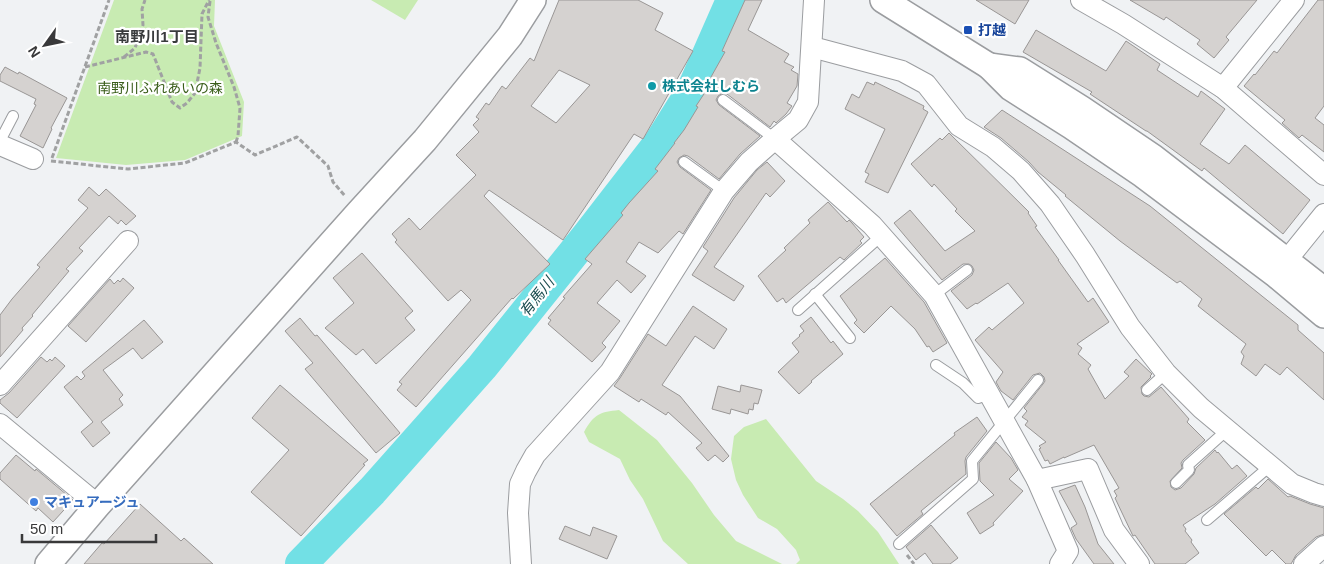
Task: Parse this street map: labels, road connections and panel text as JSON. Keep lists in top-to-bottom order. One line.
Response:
{"districts":["南野川1丁目"],"water":["有馬川"],"parks":["南野川ふれあいの森"],"places":{"transit":["打越"],"other":["株式会社しむら","マキュアージュ"]},"scale_bar":"50 m","north":"bottom left"}
